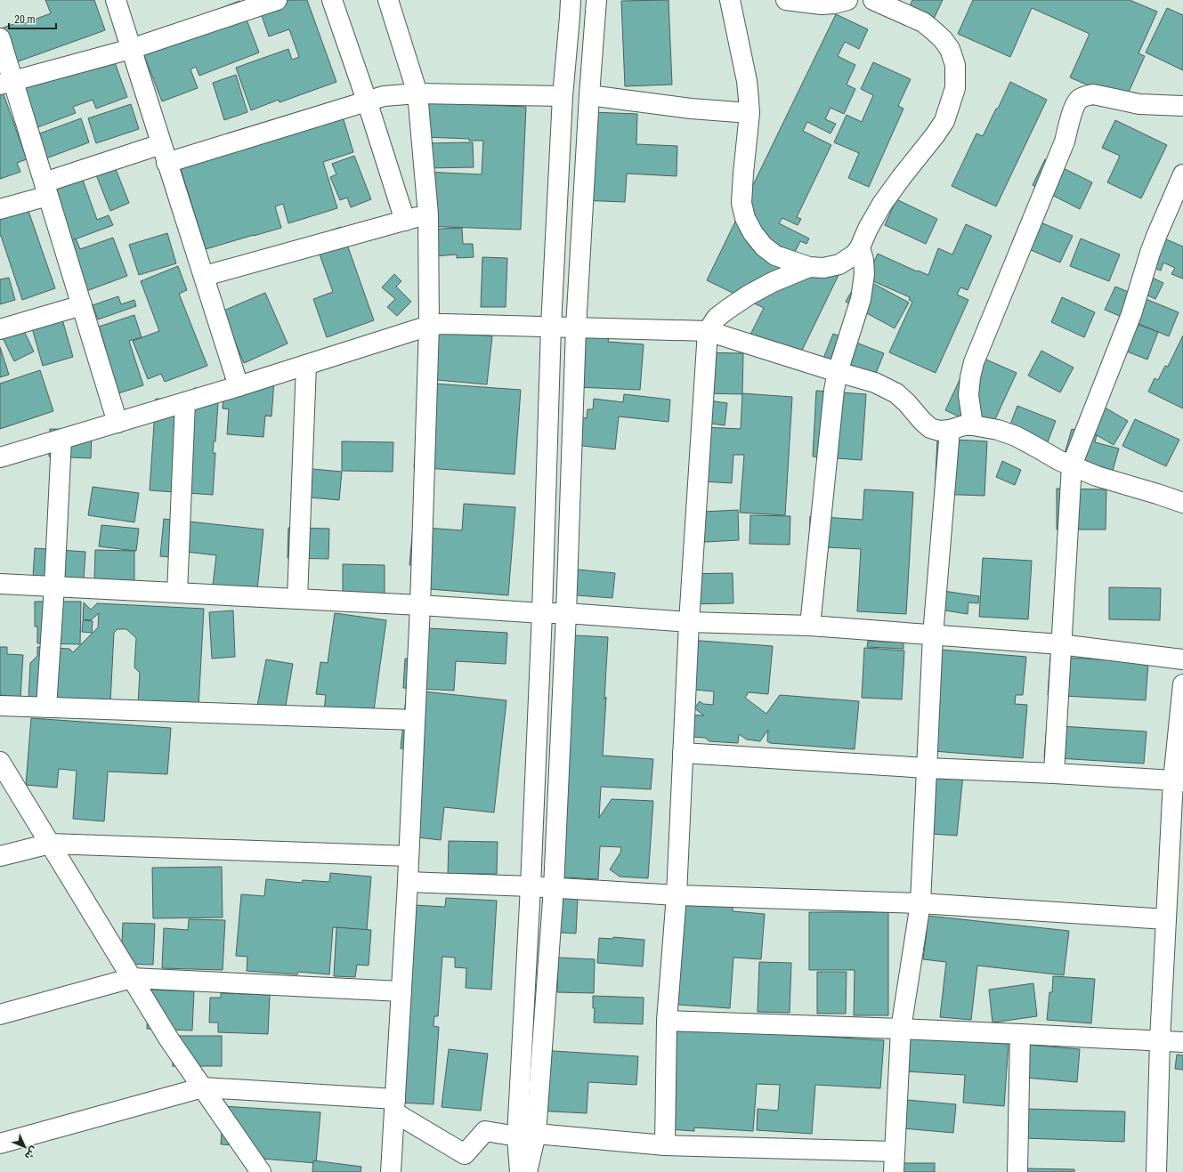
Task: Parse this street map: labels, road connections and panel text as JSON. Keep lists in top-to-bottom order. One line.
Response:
{"scale_bar":"20 m","north":"bottom right"}
